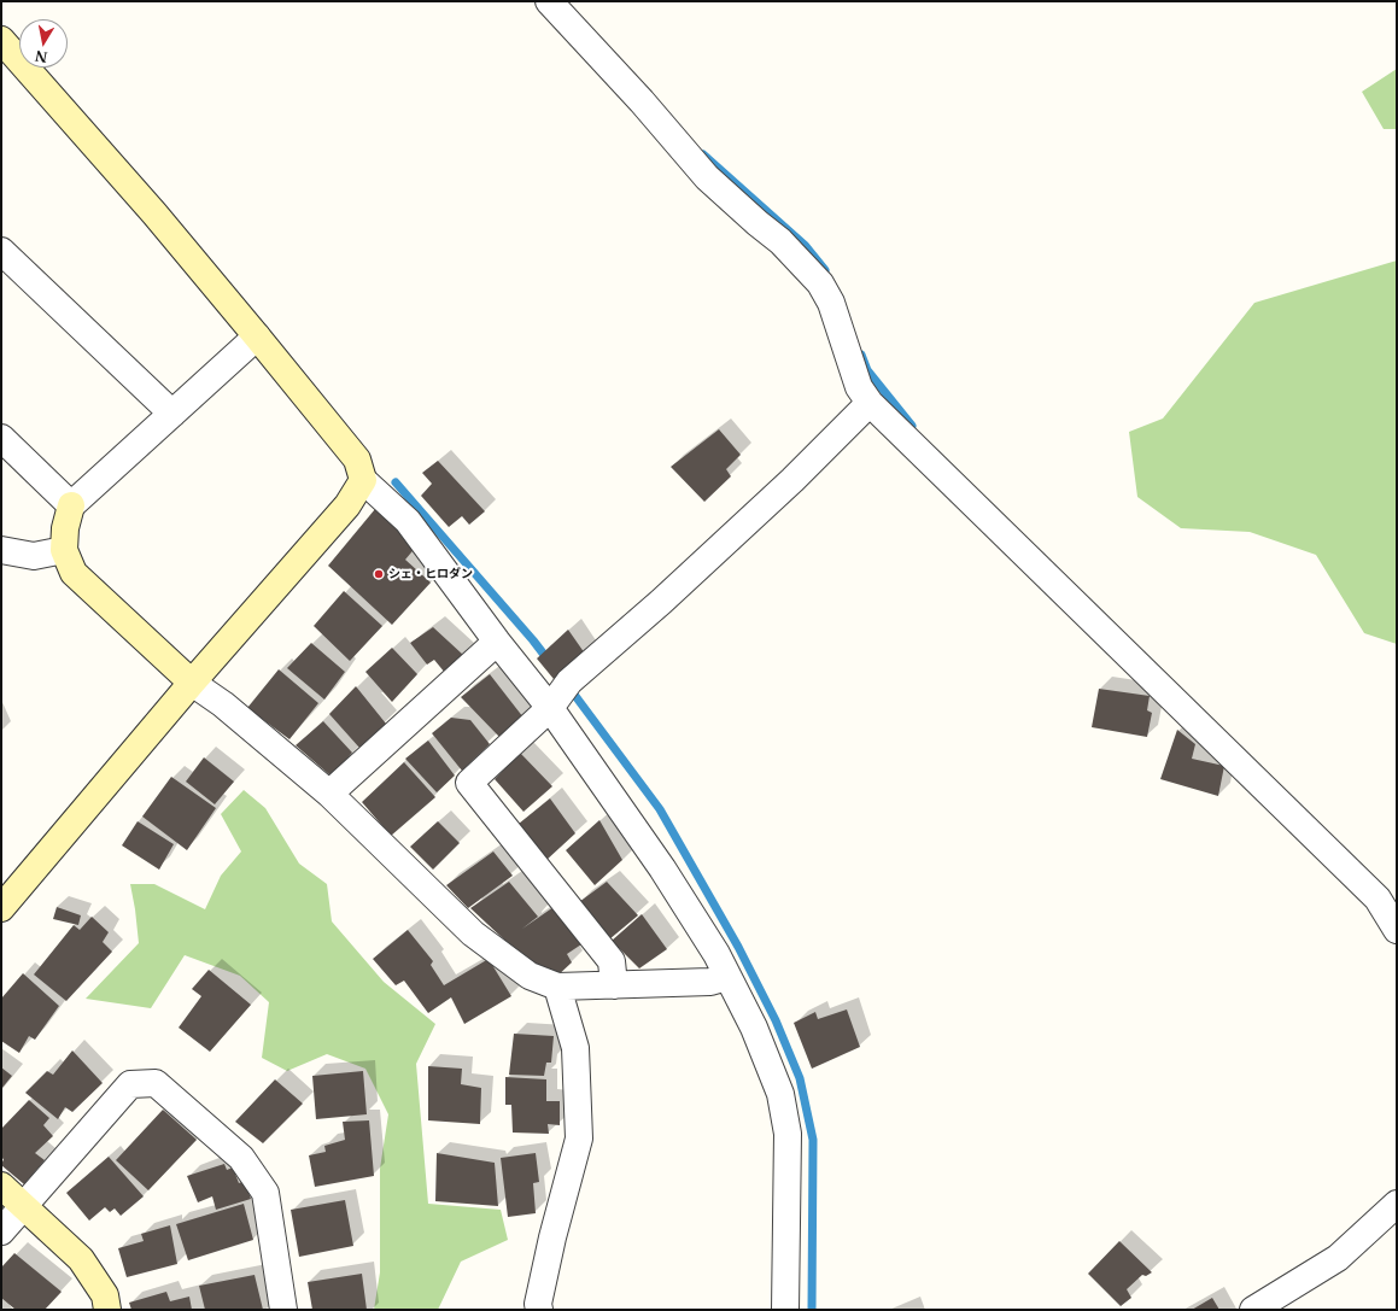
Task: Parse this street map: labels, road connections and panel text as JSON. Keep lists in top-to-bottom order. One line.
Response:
{"places":["シェ・ヒロダン"],"north":"bottom"}
